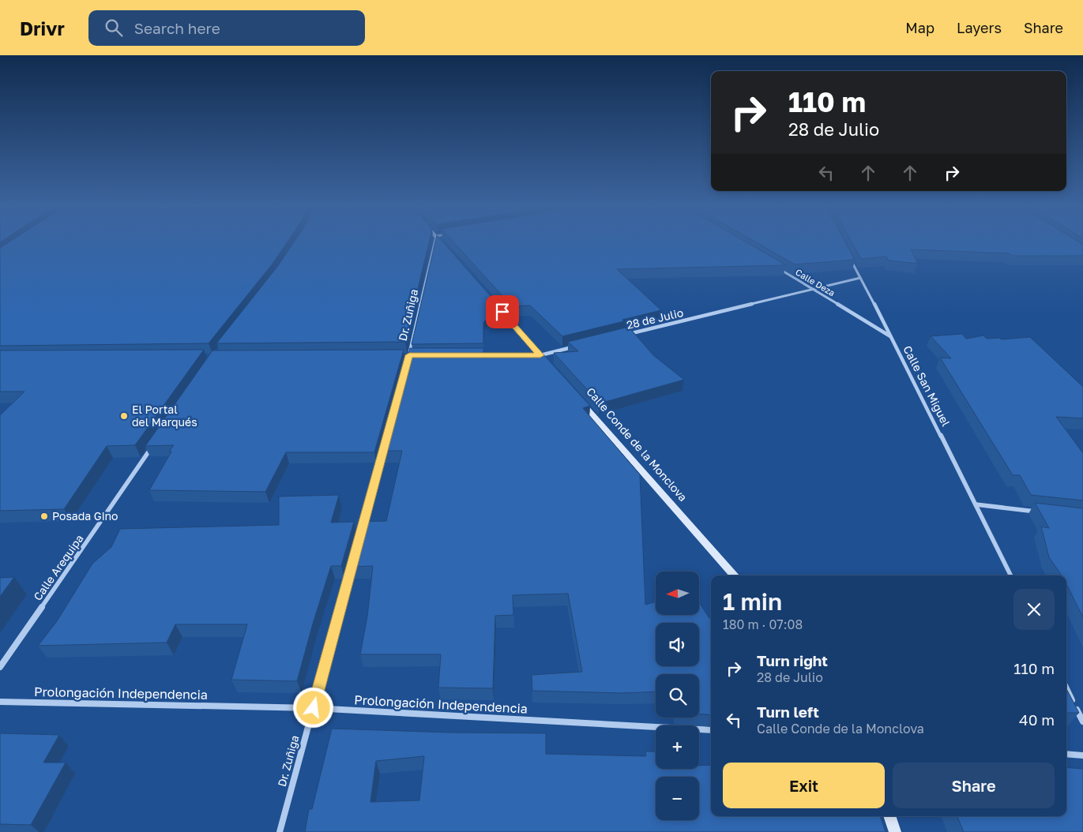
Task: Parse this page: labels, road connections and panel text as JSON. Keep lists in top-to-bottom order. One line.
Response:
{"streets":{"street":["Calle Deza","Dr. Zuñiga","28 de Julio","Calle San Miguel","Calle Conde de la Monclova","Calle Arequipa","Prolongación Independencia"]},"crossings":[["Calle Deza","28 de Julio"],["Calle Deza","Calle San Miguel"],["Dr. Zuñiga","Prolongación Independencia"],["28 de Julio","Calle San Miguel"]],"places":["El Portal del Marqués","Posada Gino"],"north":"left","page":{"header":"Drivr","search":"Search here","nav":["Map","Layers","Share"],"turn":["110 m","28 de Julio"],"map_buttons":["+","−"],"heading":["1 min","180 m · 07:08"],"list":[{"name":"Turn right","note":"28 de Julio","value":"110 m"},{"name":"Turn left","note":"Calle Conde de la Monclova","value":"40 m"}],"buttons":["Exit","Share"]}}
